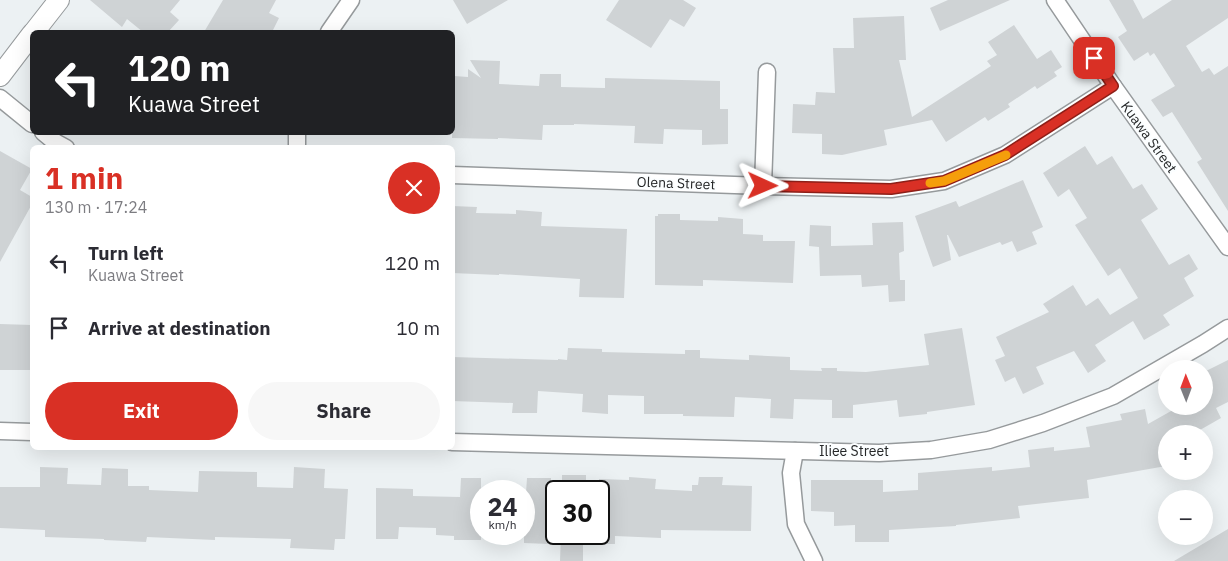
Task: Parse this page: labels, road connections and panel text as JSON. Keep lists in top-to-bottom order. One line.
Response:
{"streets":{"street":["Kuawa Street","Olena Street","Iliee Street"]},"crossings":[["Kuawa Street","Olena Street"]],"north":"top","page":{"turn":["120 m","Kuawa Street"],"heading":["1 min","130 m · 17:24"],"list":[{"name":"Turn left","note":"Kuawa Street","value":"120 m"},{"name":"Arrive at destination","value":"10 m"}],"map_buttons":["+","−"],"buttons":["Exit","Share"],"speed":"24 km/h","limit":"30"}}
